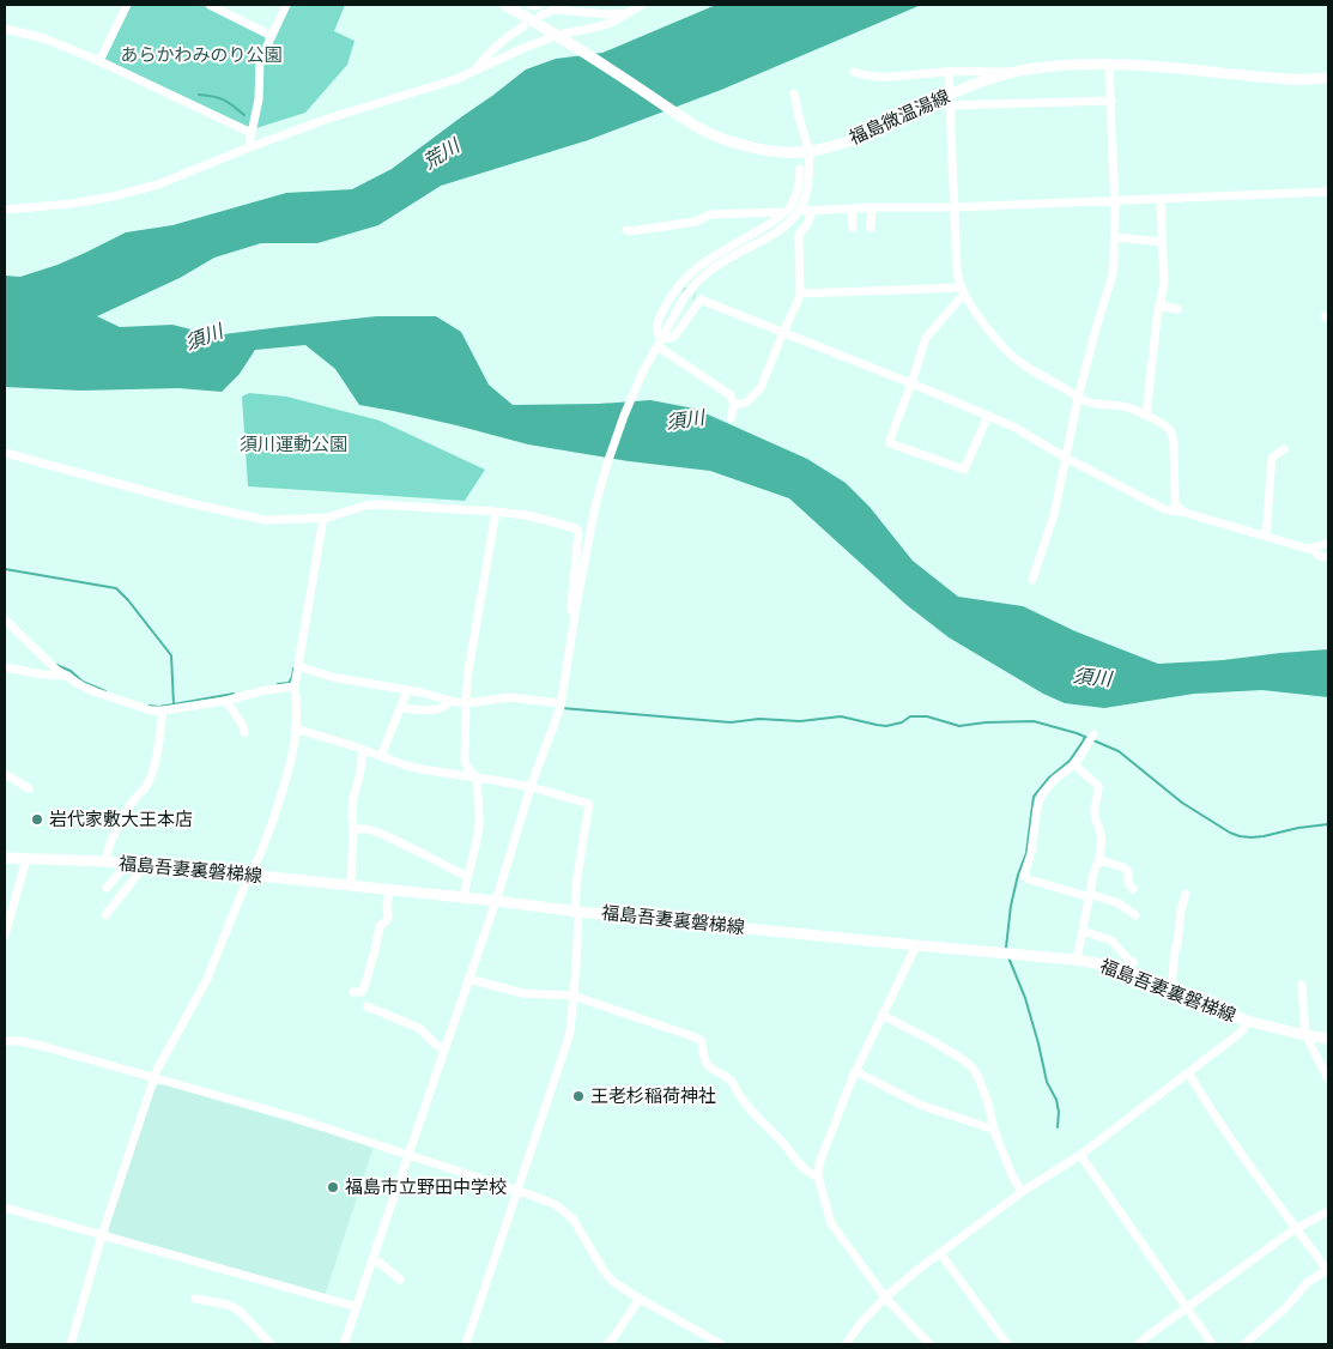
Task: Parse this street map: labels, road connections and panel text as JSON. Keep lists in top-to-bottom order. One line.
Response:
{"streets":{"main road":["福島微温湯線","福島吾妻裏磐梯線"]},"water":["荒川","須川"],"parks":["あらかわみのり公園","須川運動公園"],"places":["岩代家敷大王本店","王老杉稲荷神社","福島市立野田中学校"]}
